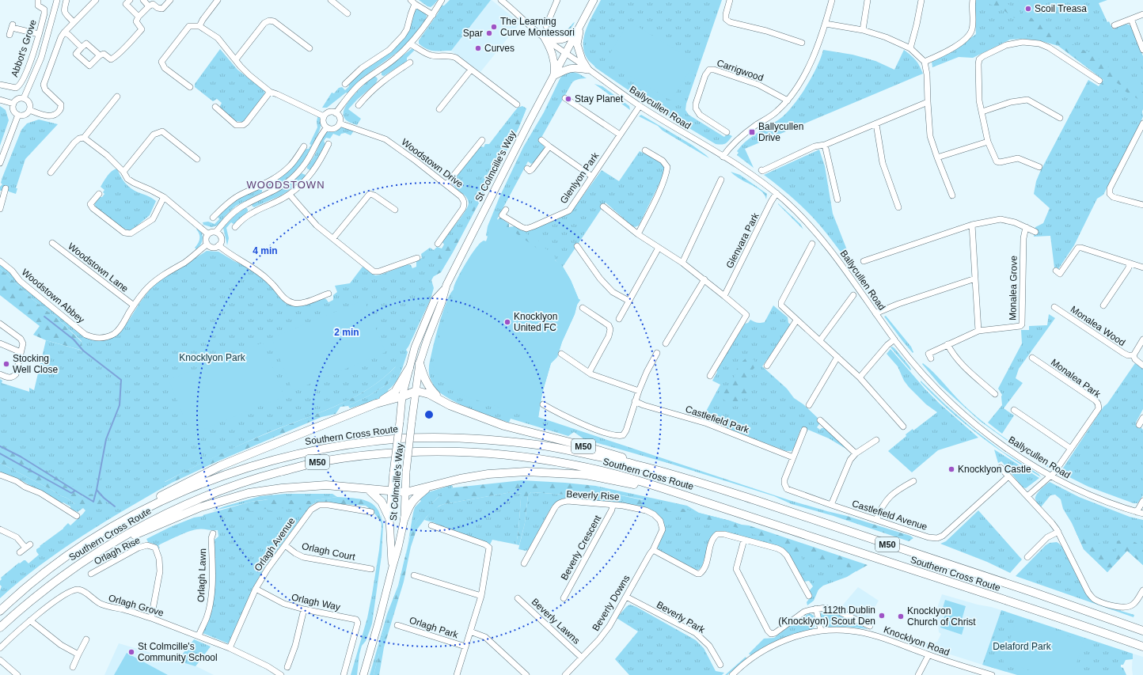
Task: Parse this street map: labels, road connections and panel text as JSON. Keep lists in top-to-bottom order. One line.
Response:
{"streets":{"highway":["Southern Cross Route","M50"],"main road":["St Colmcille's Way"],"street":["Abbot's Grove","Carrigwood","Ballycullen Road","Woodstown Drive","Glenlyon Park","Glenvara Park","Woodstown Lane","Monalea Grove","Woodstown Abbey","Monalea Wood","Monalea Park","Castlefield Park","Beverly Rise","Castlefield Avenue","Orlagh Avenue","Beverly Crescent","Orlagh Rise","Orlagh Court","Orlagh Lawn","Orlagh Way","Beverly Downs","Orlagh Grove","Beverly Park","Beverly Lawns","Orlagh Park","Knocklyon Road"]},"crossings":[["Ballycullen Road","St Colmcille's Way"],["Ballycullen Road","Glenlyon Park"],["Ballycullen Road","Glenvara Park"],["Ballycullen Road","Monalea Park"],["St Colmcille's Way","M50"],["Woodstown Lane","Woodstown Abbey"],["Castlefield Park","Castlefield Avenue"],["Southern Cross Route","M50"],["Beverly Rise","Beverly Crescent"],["Beverly Rise","Beverly Downs"],["Orlagh Avenue","Orlagh Court"],["Orlagh Avenue","Orlagh Way"],["Orlagh Avenue","Orlagh Grove"],["Orlagh Rise","Orlagh Grove"],["Orlagh Lawn","Orlagh Grove"],["Beverly Downs","Beverly Park"],["Beverly Downs","Beverly Lawns"]],"districts":["WOODSTOWN"],"parks":["Knocklyon Park","Delaford Park"],"places":{"other":["Scoil Treasa","The Learning Curve Montessori","Spar","Curves","Stay Planet","Knocklyon United FC","Stocking Well Close","Knocklyon Castle","112th Dublin (Knocklyon) Scout Den","Knocklyon Church of Christ","St Colmcille's Community School"],"transit":["Ballycullen Drive"]},"rings":["4 min","2 min"]}
